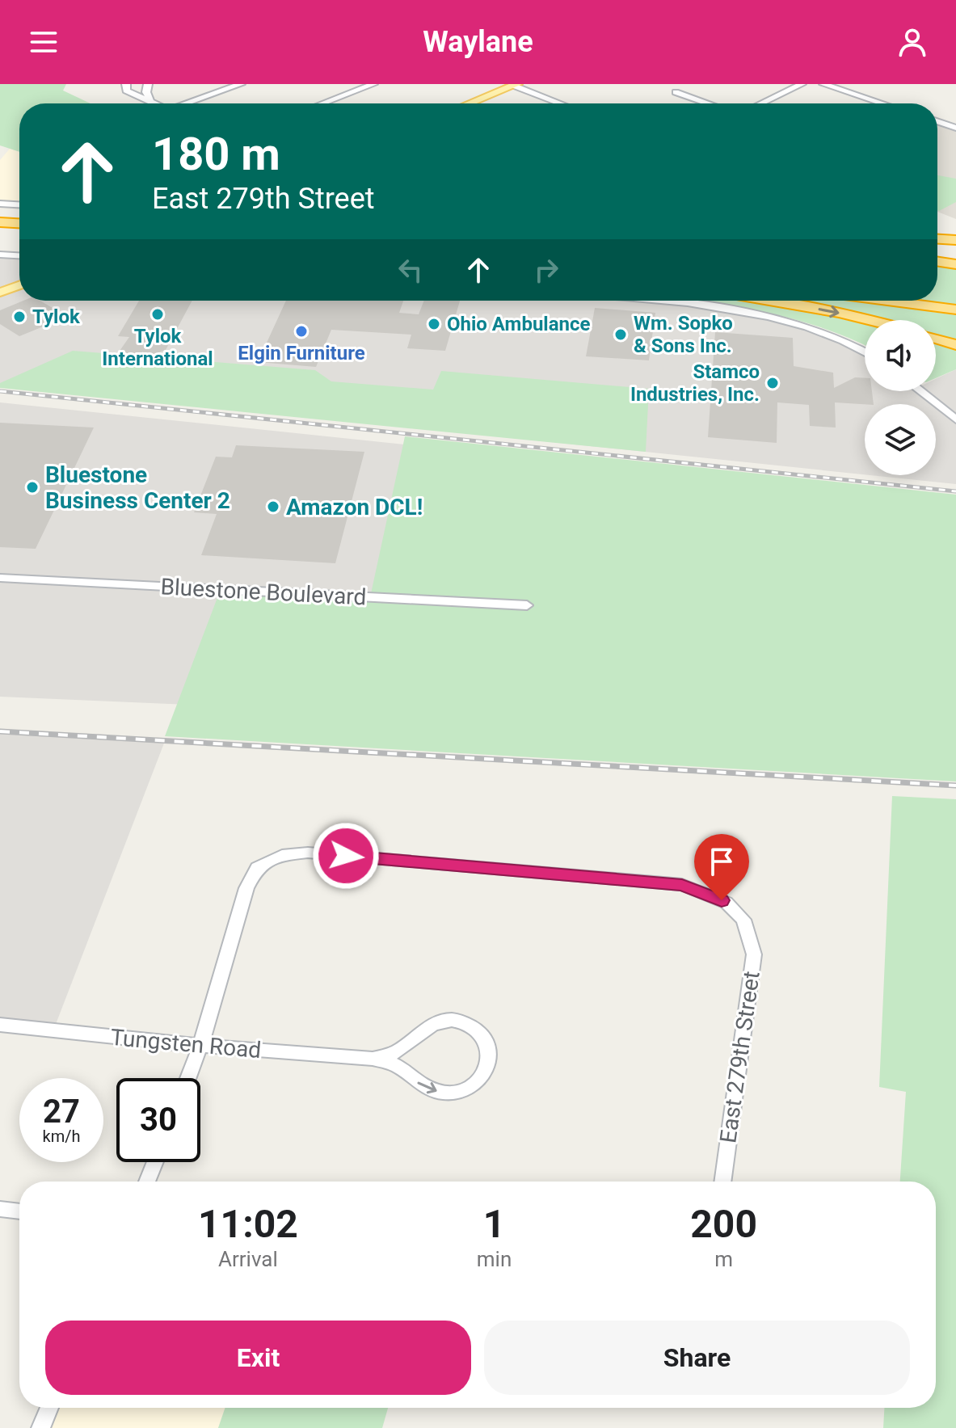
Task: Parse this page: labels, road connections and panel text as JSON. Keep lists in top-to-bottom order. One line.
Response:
{"streets":{"street":["Bluestone Boulevard","Tungsten Road","East 279th Street"]},"crossings":[["Tungsten Road","East 279th Street"]],"places":["Tylok International","Tylok","Ohio Ambulance","Elgin Furniture","Wm. Sopko & Sons Inc.","Stamco Industries, Inc.","Bluestone Business Center 2","Amazon DCL!"],"page":{"header":"Waylane","turn":["180 m","East 279th Street"],"speed":"27 km/h","limit":"30","eta":["11:02","Arrival","1","min","200","m"],"buttons":["Exit","Share"]}}
